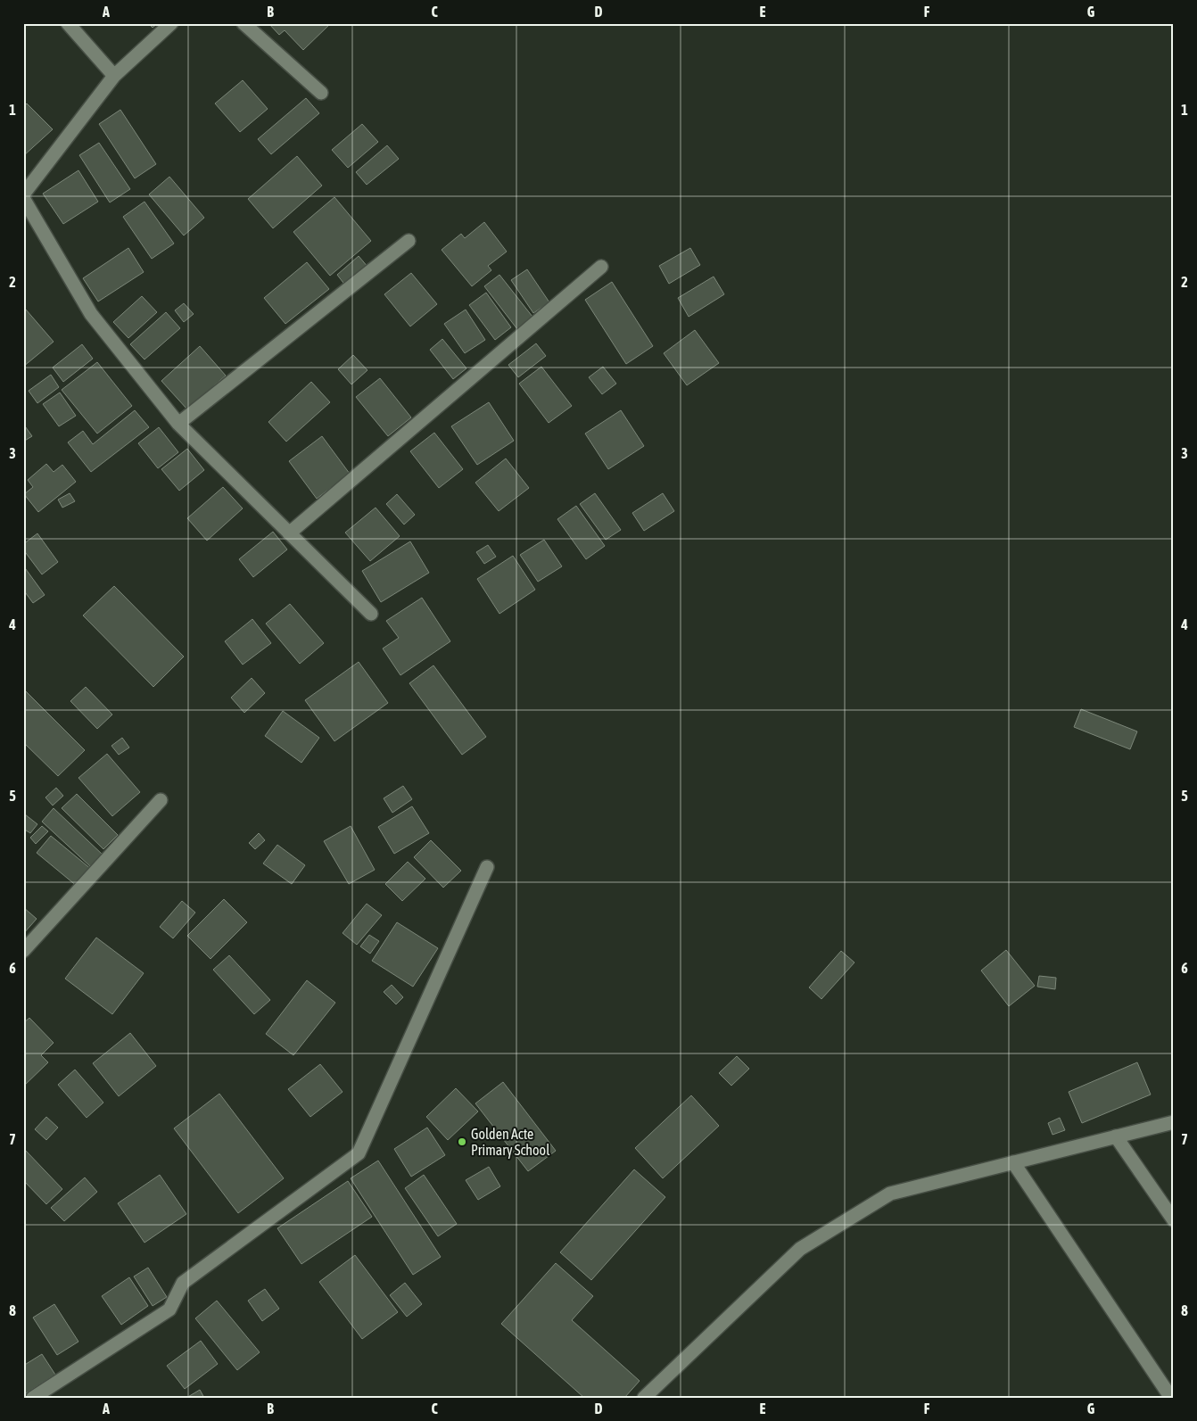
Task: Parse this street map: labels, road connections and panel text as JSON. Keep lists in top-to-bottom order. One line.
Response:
{"places":["Golden Acte Primary School"],"grid":{"columns":["A","B","C","D","E","F","G"],"rows":["1","2","3","4","5","6","7","8"]}}
